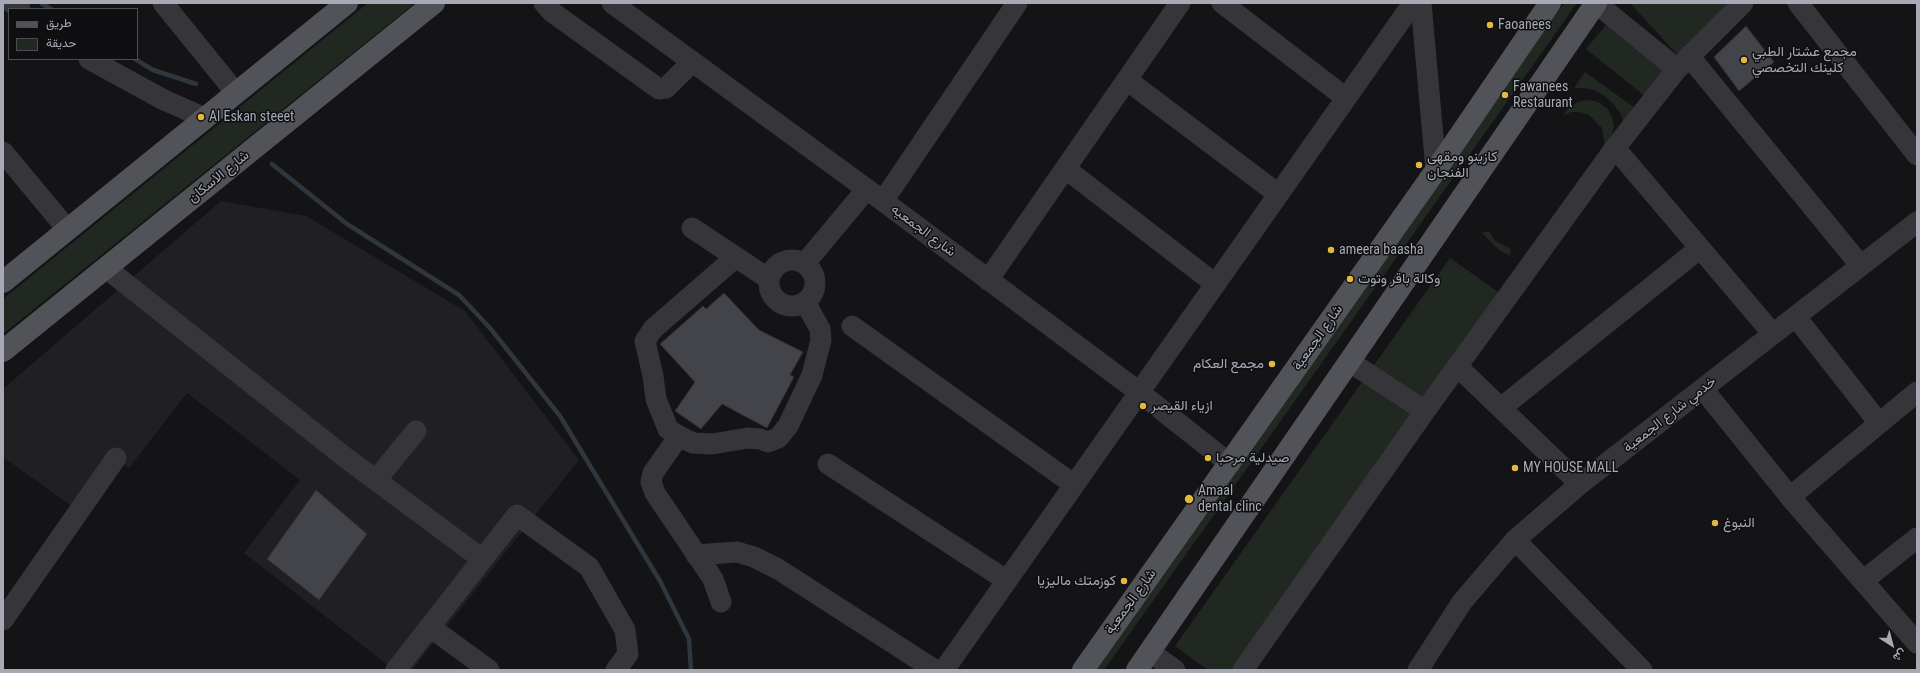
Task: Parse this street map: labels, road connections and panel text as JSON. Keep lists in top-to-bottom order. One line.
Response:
{"streets":{"main road":["شارع الاسكان","شارع الجمعية"],"street":["شارع الجمعيه","خدمي شارع الجمعية"]},"crossings":[["شارع الجمعيه","شارع الجمعية"]],"places":["Faoanees","مجمع عشتار الطبي كلينك التخصصي","Fawanees Restaurant","Al Eskan steeet","كازينو ومقهى الفنجان","ameera baasha","وكالة باقر وتوت","مجمع العكام","ازياء القيصر","صيدلية مرحبا","MY HOUSE MALL","Amaal dental clinc","النبوغ","كوزمتك ماليزيا"],"legend":["طريق","حديقة"],"north":"bottom right"}
